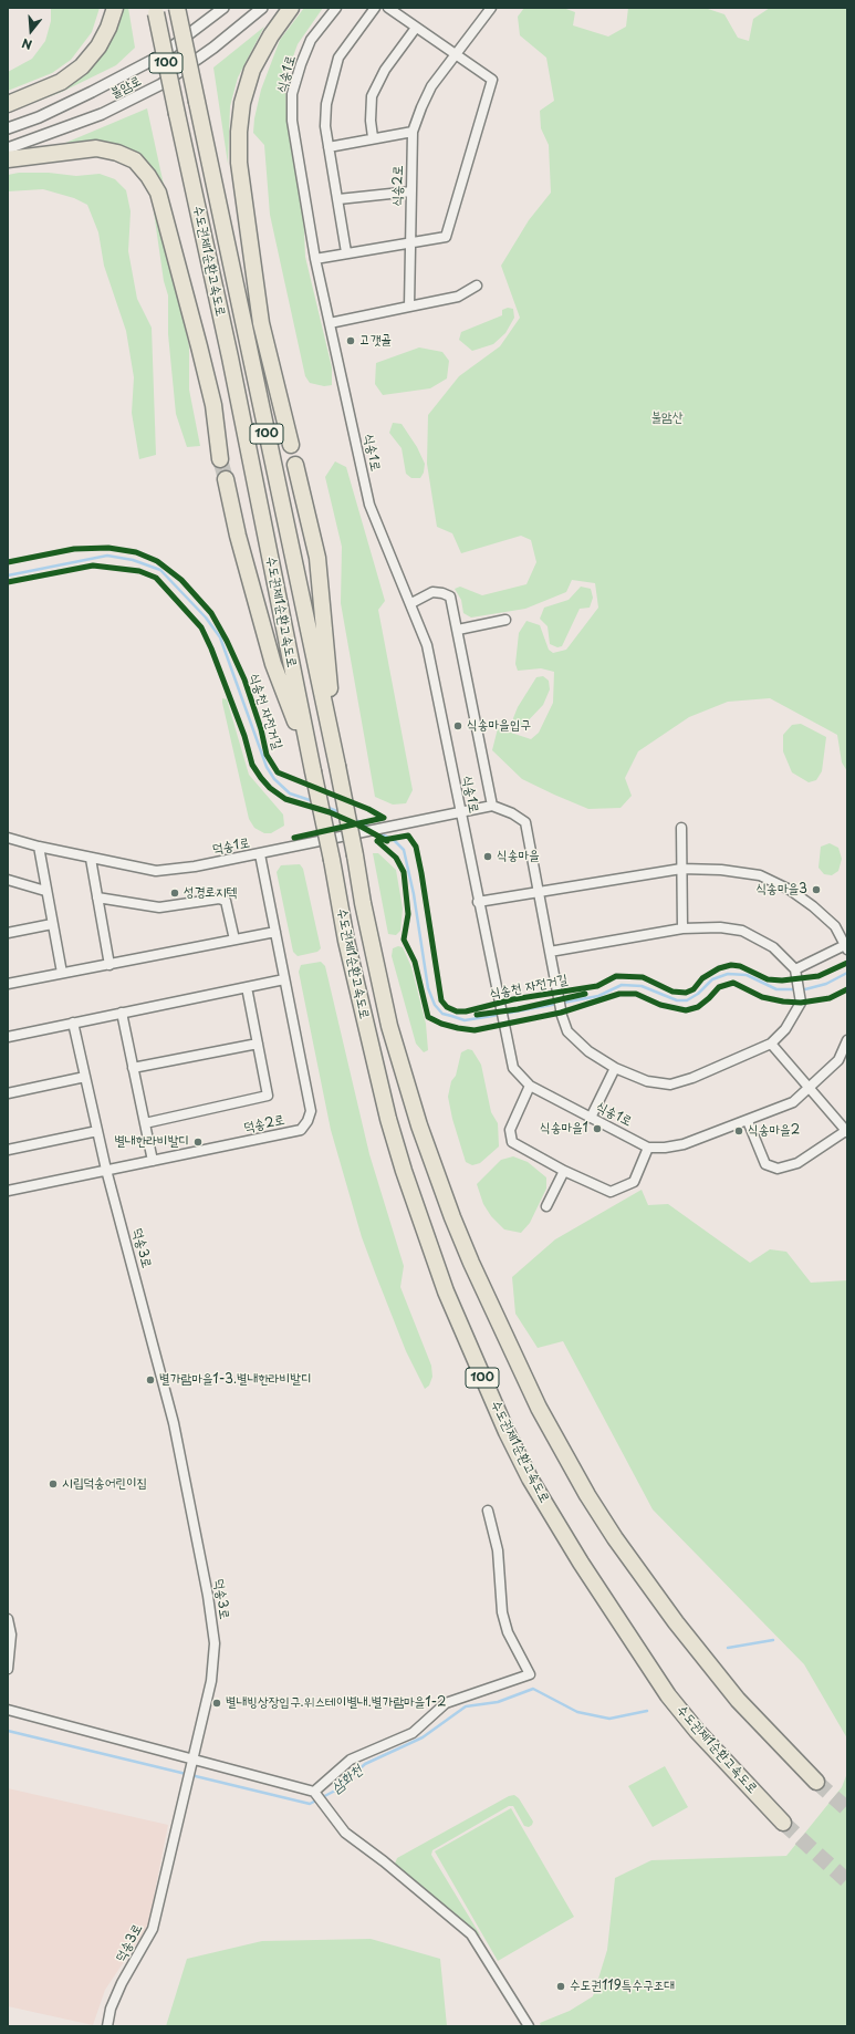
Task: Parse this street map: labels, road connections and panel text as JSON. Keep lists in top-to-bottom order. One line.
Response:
{"streets":{"highway":["100","수도권제1순환고속도로"],"street":["식송1로","불암로","식송2로","덕송1로","덕송2로","덕송3로"],"cycle path":["식송천 자전거길"]},"crossings":[["식송1로","덕송1로"],["덕송1로","덕송2로"],["덕송2로","덕송3로"]],"water":["삼화천"],"parks":["불암산"],"places":["고갯골","식송마을입구","식송마을","식송마을3","성경로지텍","식송마을1","식송마을2","별내한라비발디","별가람마을1-3.별내한라비발디","시립덕송어린이집","별내빙상장입구.위스테이별내.별가람마을1-2","수도권119특수구조대"],"north":"bottom"}
